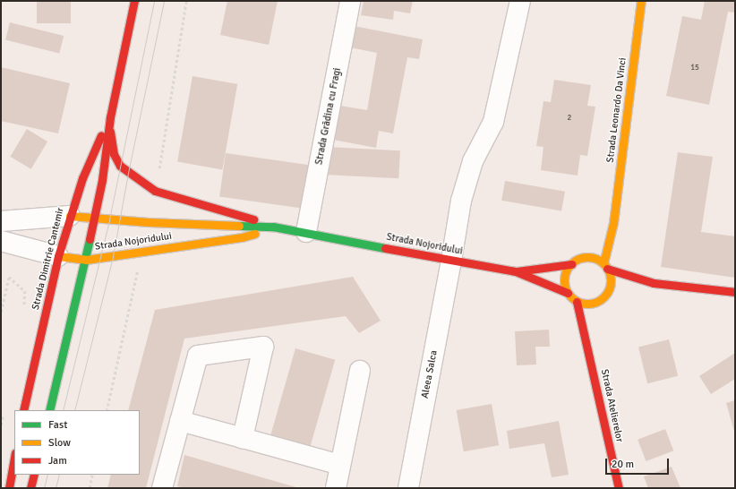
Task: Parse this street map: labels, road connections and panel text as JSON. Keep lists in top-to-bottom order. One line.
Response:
{"streets":{"main road":["Strada Leonardo Da Vinci","Strada Nojoridului","Strada Dimitrie Cantemir","Strada Atelierelor"],"street":["Strada Grădina cu Fragi","Aleea Salca"]},"crossings":[["Strada Leonardo Da Vinci","Strada Nojoridului"],["Strada Leonardo Da Vinci","Strada Atelierelor"],["Strada Grădina cu Fragi","Strada Nojoridului"],["Strada Nojoridului","Strada Dimitrie Cantemir"],["Strada Nojoridului","Aleea Salca"],["Strada Nojoridului","Strada Atelierelor"]],"house_numbers":["15","2"],"legend":["Fast","Slow","Jam"],"scale_bar":"20 m"}
